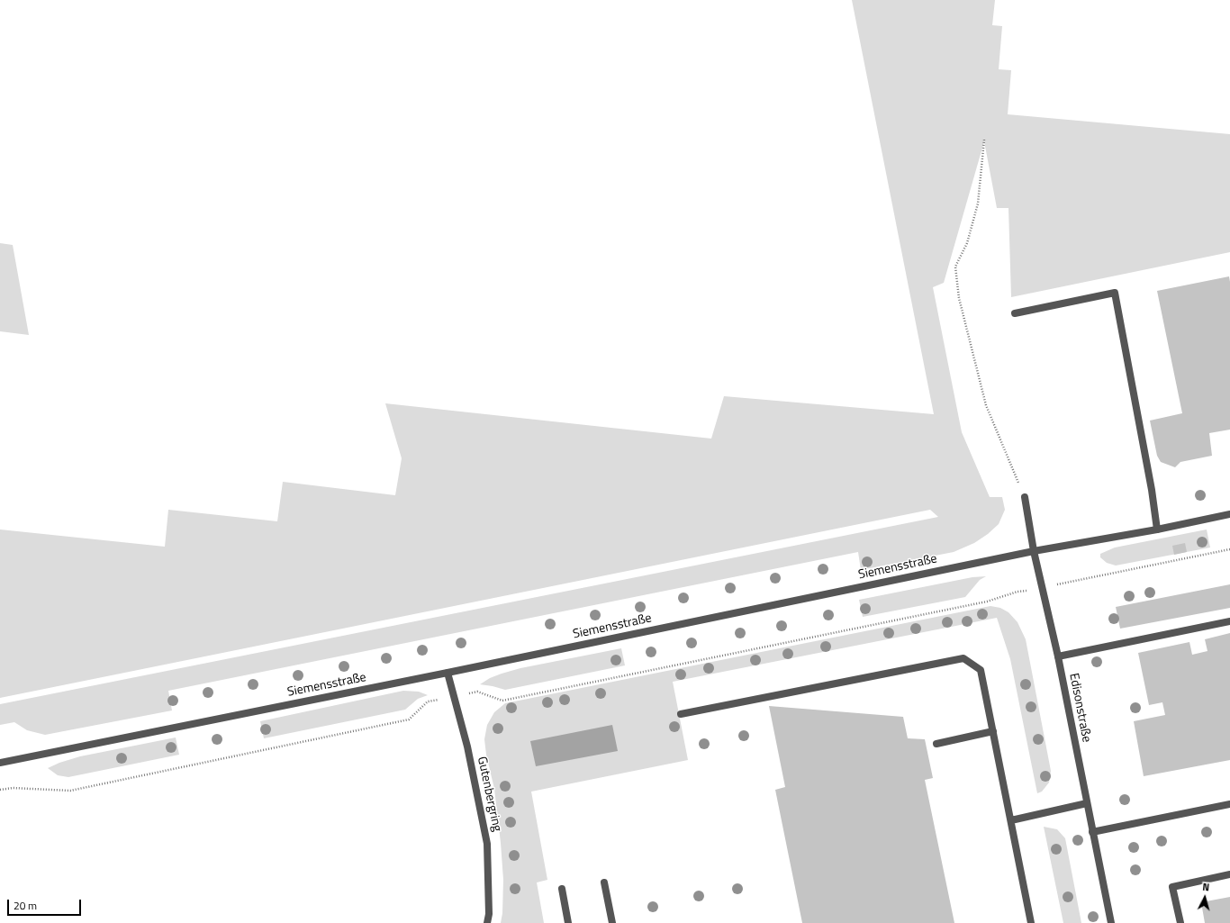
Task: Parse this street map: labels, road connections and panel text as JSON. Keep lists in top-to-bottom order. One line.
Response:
{"streets":{"street":["Siemensstraße","Edisonstraße","Gutenbergring"]},"crossings":[["Siemensstraße","Edisonstraße"],["Siemensstraße","Gutenbergring"]],"scale_bar":"20 m","north":"top"}
